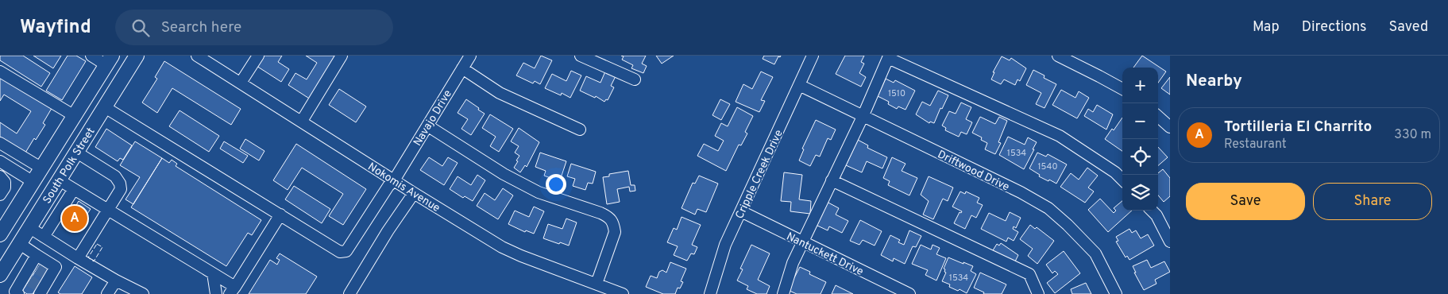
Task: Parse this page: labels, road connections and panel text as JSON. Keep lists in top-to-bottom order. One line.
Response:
{"streets":{"main road":["South Polk Street"],"street":["Navajo Drive","Driftwood Drive","Cripple Creek Drive","Nokomis Avenue","Nantuckett Drive"]},"crossings":[["Navajo Drive","South Polk Street"],["Navajo Drive","Nokomis Avenue"],["Driftwood Drive","Cripple Creek Drive"],["Cripple Creek Drive","Nantuckett Drive"]],"house_numbers":["1510","1534","1540","1534"],"page":{"header":"Wayfind","search":"Search here","nav":["Map","Directions","Saved"],"heading":"Nearby","map_buttons":["+","−"],"list":[{"mark":"A","name":"Tortilleria El Charrito","note":"Restaurant","value":"330 m"}],"buttons":["Save","Share"],"pins":"A"}}
